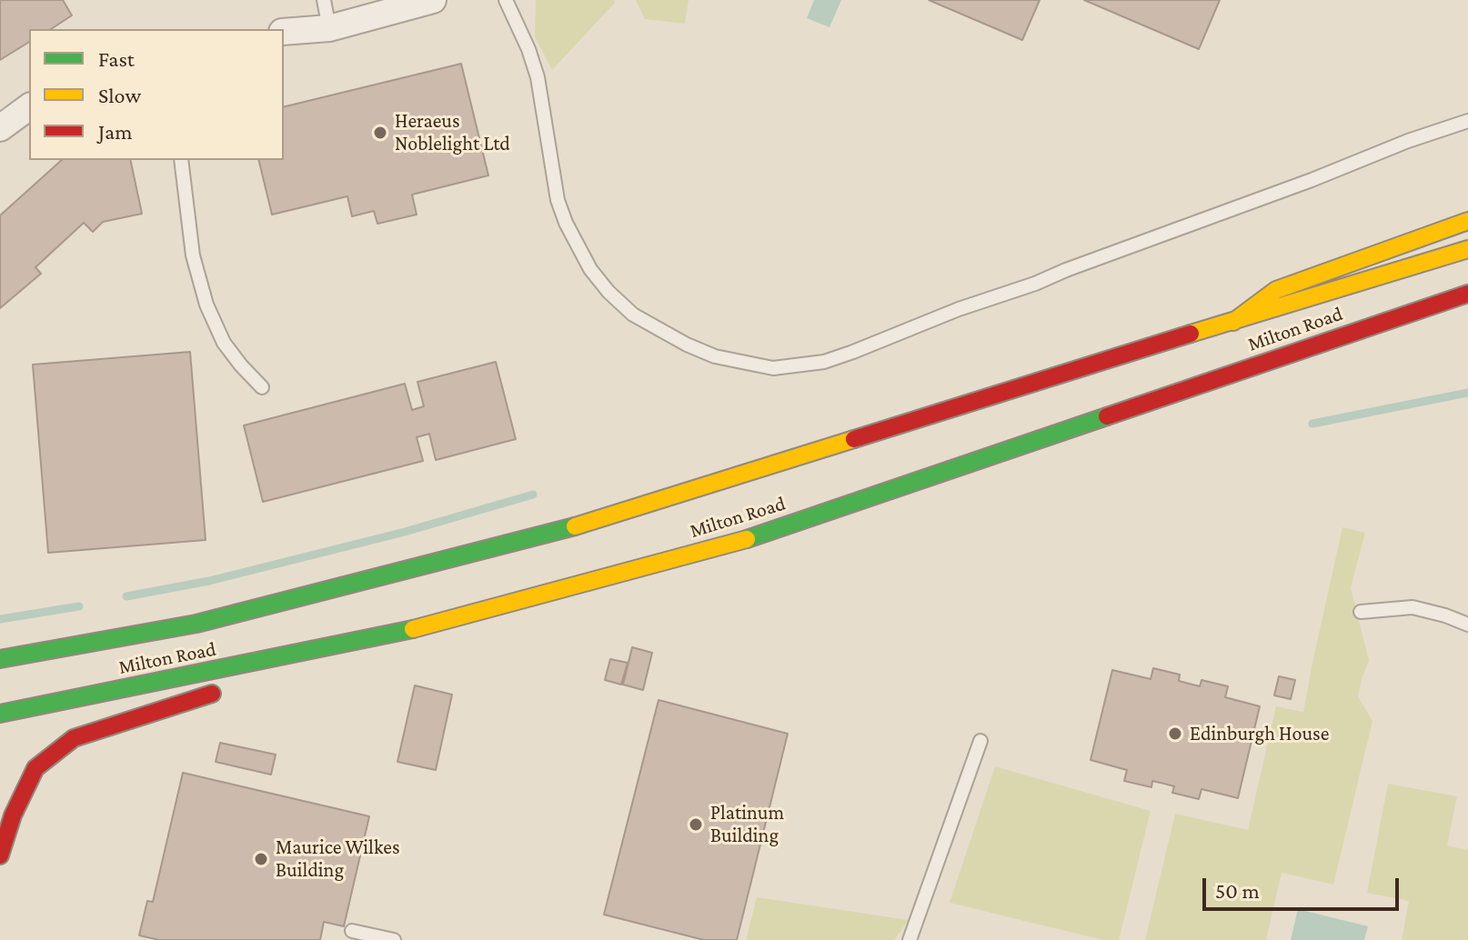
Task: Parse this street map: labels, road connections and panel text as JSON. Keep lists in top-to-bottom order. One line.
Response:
{"streets":{"main road":["Milton Road"]},"places":["Heraeus Noblelight Ltd","Edinburgh House","Platinum Building","Maurice Wilkes Building"],"legend":["Fast","Slow","Jam"],"scale_bar":"50 m"}
